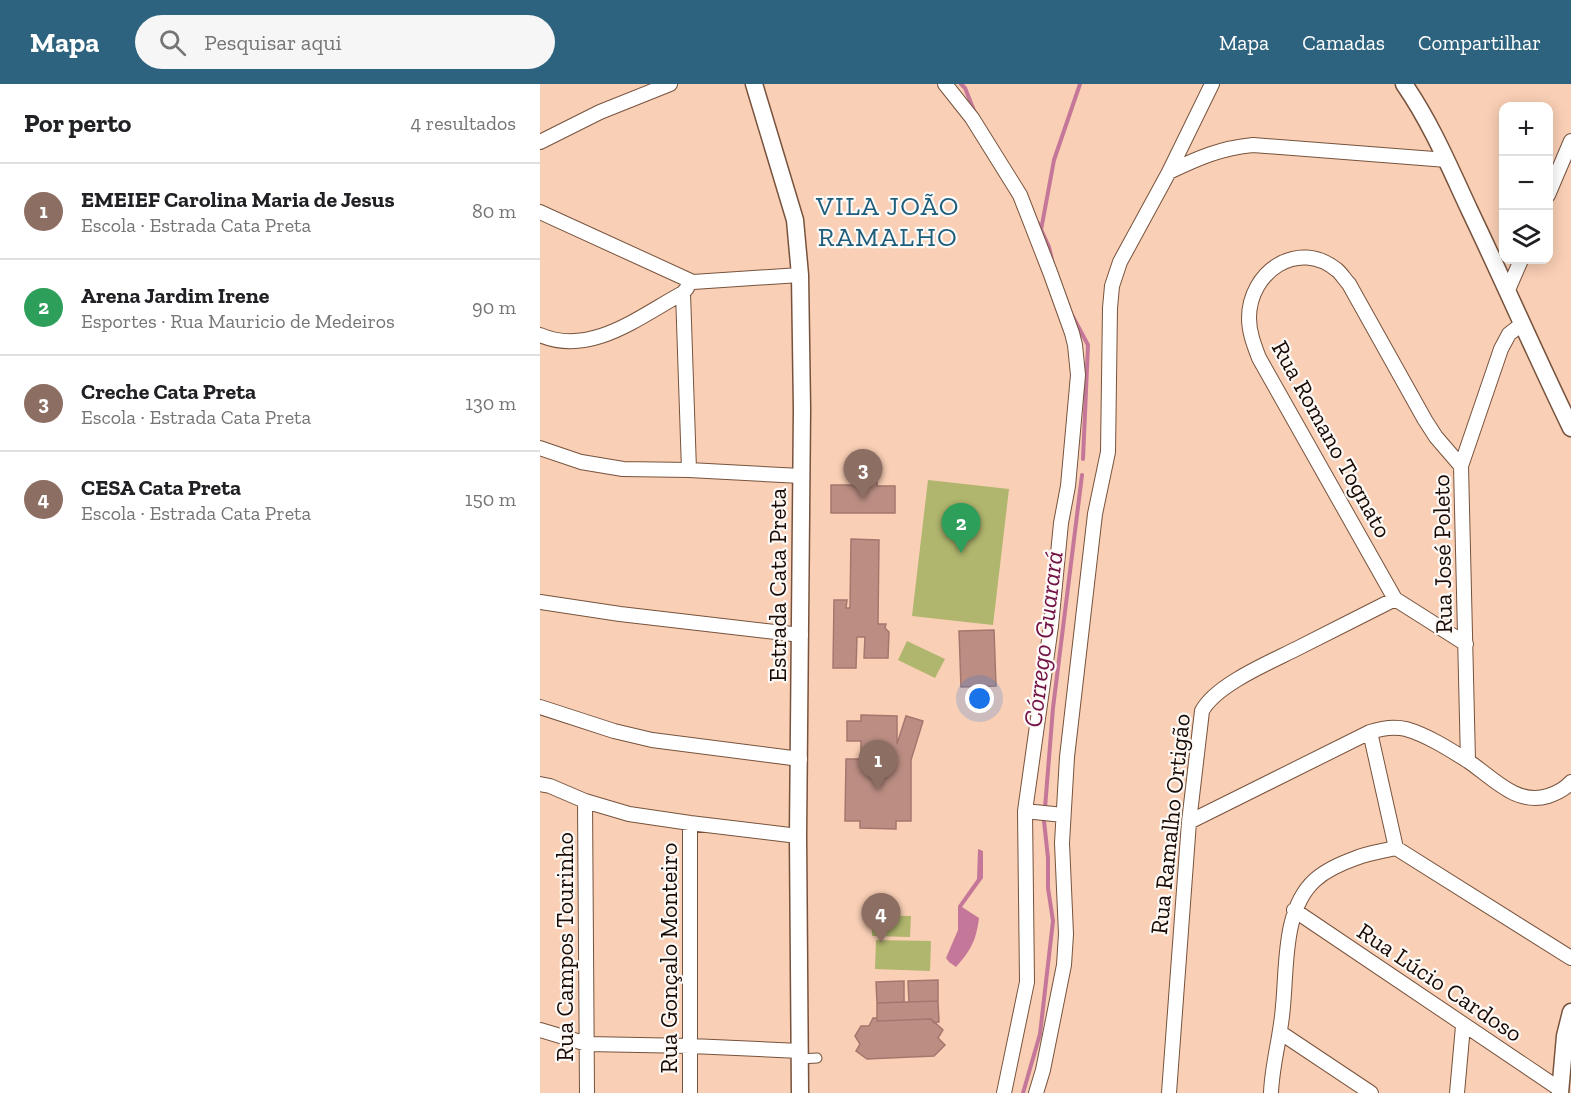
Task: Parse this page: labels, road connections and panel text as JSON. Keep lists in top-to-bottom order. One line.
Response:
{"streets":{"street":["Rua Romano Tognato","Rua José Poleto","Estrada Cata Preta","Rua Ramalho Ortigão","Rua Campos Tourinho","Rua Gonçalo Monteiro","Rua Lúcio Cardoso"]},"crossings":[["Rua Romano Tognato","Rua José Poleto"],["Rua Romano Tognato","Rua Ramalho Ortigão"]],"districts":["VILA JOÃO RAMALHO"],"water":["Córrego Guarará"],"page":{"header":"Mapa","search":"Pesquisar aqui","nav":["Mapa","Camadas","Compartilhar"],"heading":["Por perto","4 resultados"],"map_buttons":["+","−"],"list":[{"mark":"1","name":"EMEIEF Carolina Maria de Jesus","note":"Escola · Estrada Cata Preta","value":"80 m"},{"mark":"2","name":"Arena Jardim Irene","note":"Esportes · Rua Mauricio de Medeiros","value":"90 m"},{"mark":"3","name":"Creche Cata Preta","note":"Escola · Estrada Cata Preta","value":"130 m"},{"mark":"4","name":"CESA Cata Preta","note":"Escola · Estrada Cata Preta","value":"150 m"}],"pins":["3","2","1","4"]}}
